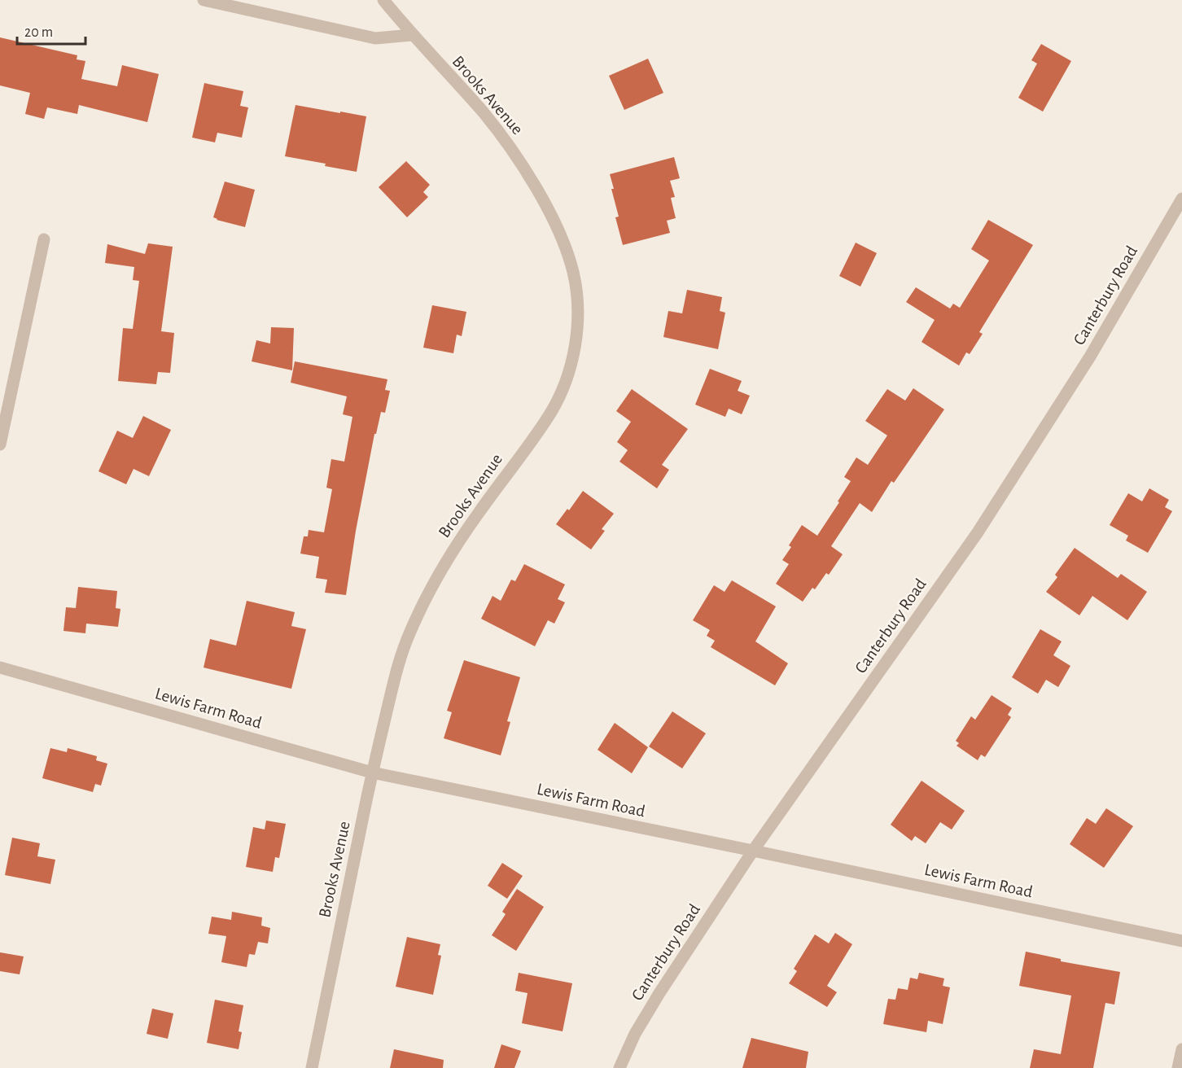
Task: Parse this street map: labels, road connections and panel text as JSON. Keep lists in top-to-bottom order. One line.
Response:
{"streets":{"street":["Brooks Avenue","Canterbury Road","Lewis Farm Road"]},"crossings":[["Brooks Avenue","Lewis Farm Road"],["Canterbury Road","Lewis Farm Road"]],"scale_bar":"20 m"}
